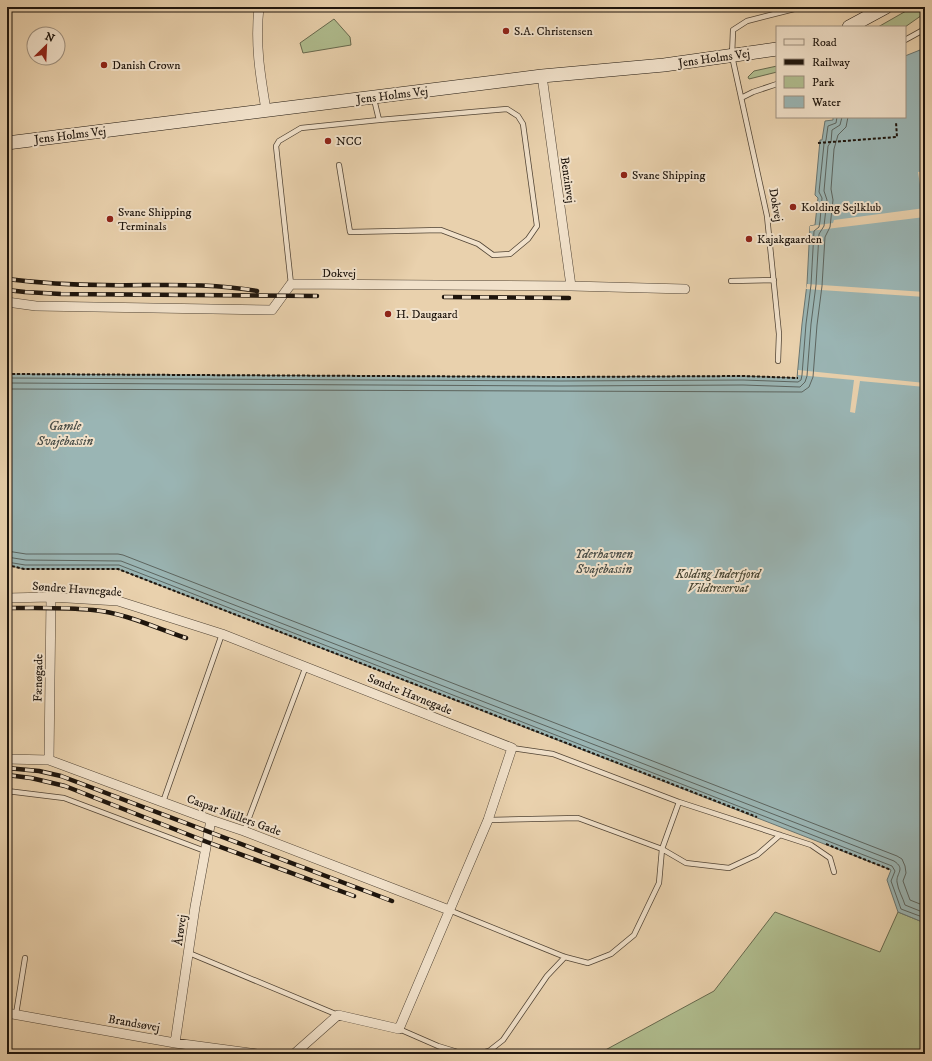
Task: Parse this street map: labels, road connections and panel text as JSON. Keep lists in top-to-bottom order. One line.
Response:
{"streets":{"main road":["Jens Holms Vej"],"street":["Benzinvej","Dokvej","Søndre Havnegade","Fænøgade","Caspar Müllers Gade","Årøvej","Brandsøvej"]},"crossings":[["Jens Holms Vej","Benzinvej"],["Jens Holms Vej","Dokvej"],["Benzinvej","Dokvej"],["Søndre Havnegade","Fænøgade"],["Fænøgade","Caspar Müllers Gade"],["Caspar Müllers Gade","Årøvej"],["Årøvej","Brandsøvej"]],"water":["Gamle Svajebassin","Yderhavnen Svajebassin"],"parks":["Kolding Inderfjord Vildtreservat"],"places":["S.A. Christensen","Danish Crown","NCC","Svane Shipping","Kolding Sejlklub","Svane Shipping Terminals","Kajakgaarden","H. Daugaard"],"legend":["Road","Railway","Park","Water"],"north":"top right"}
